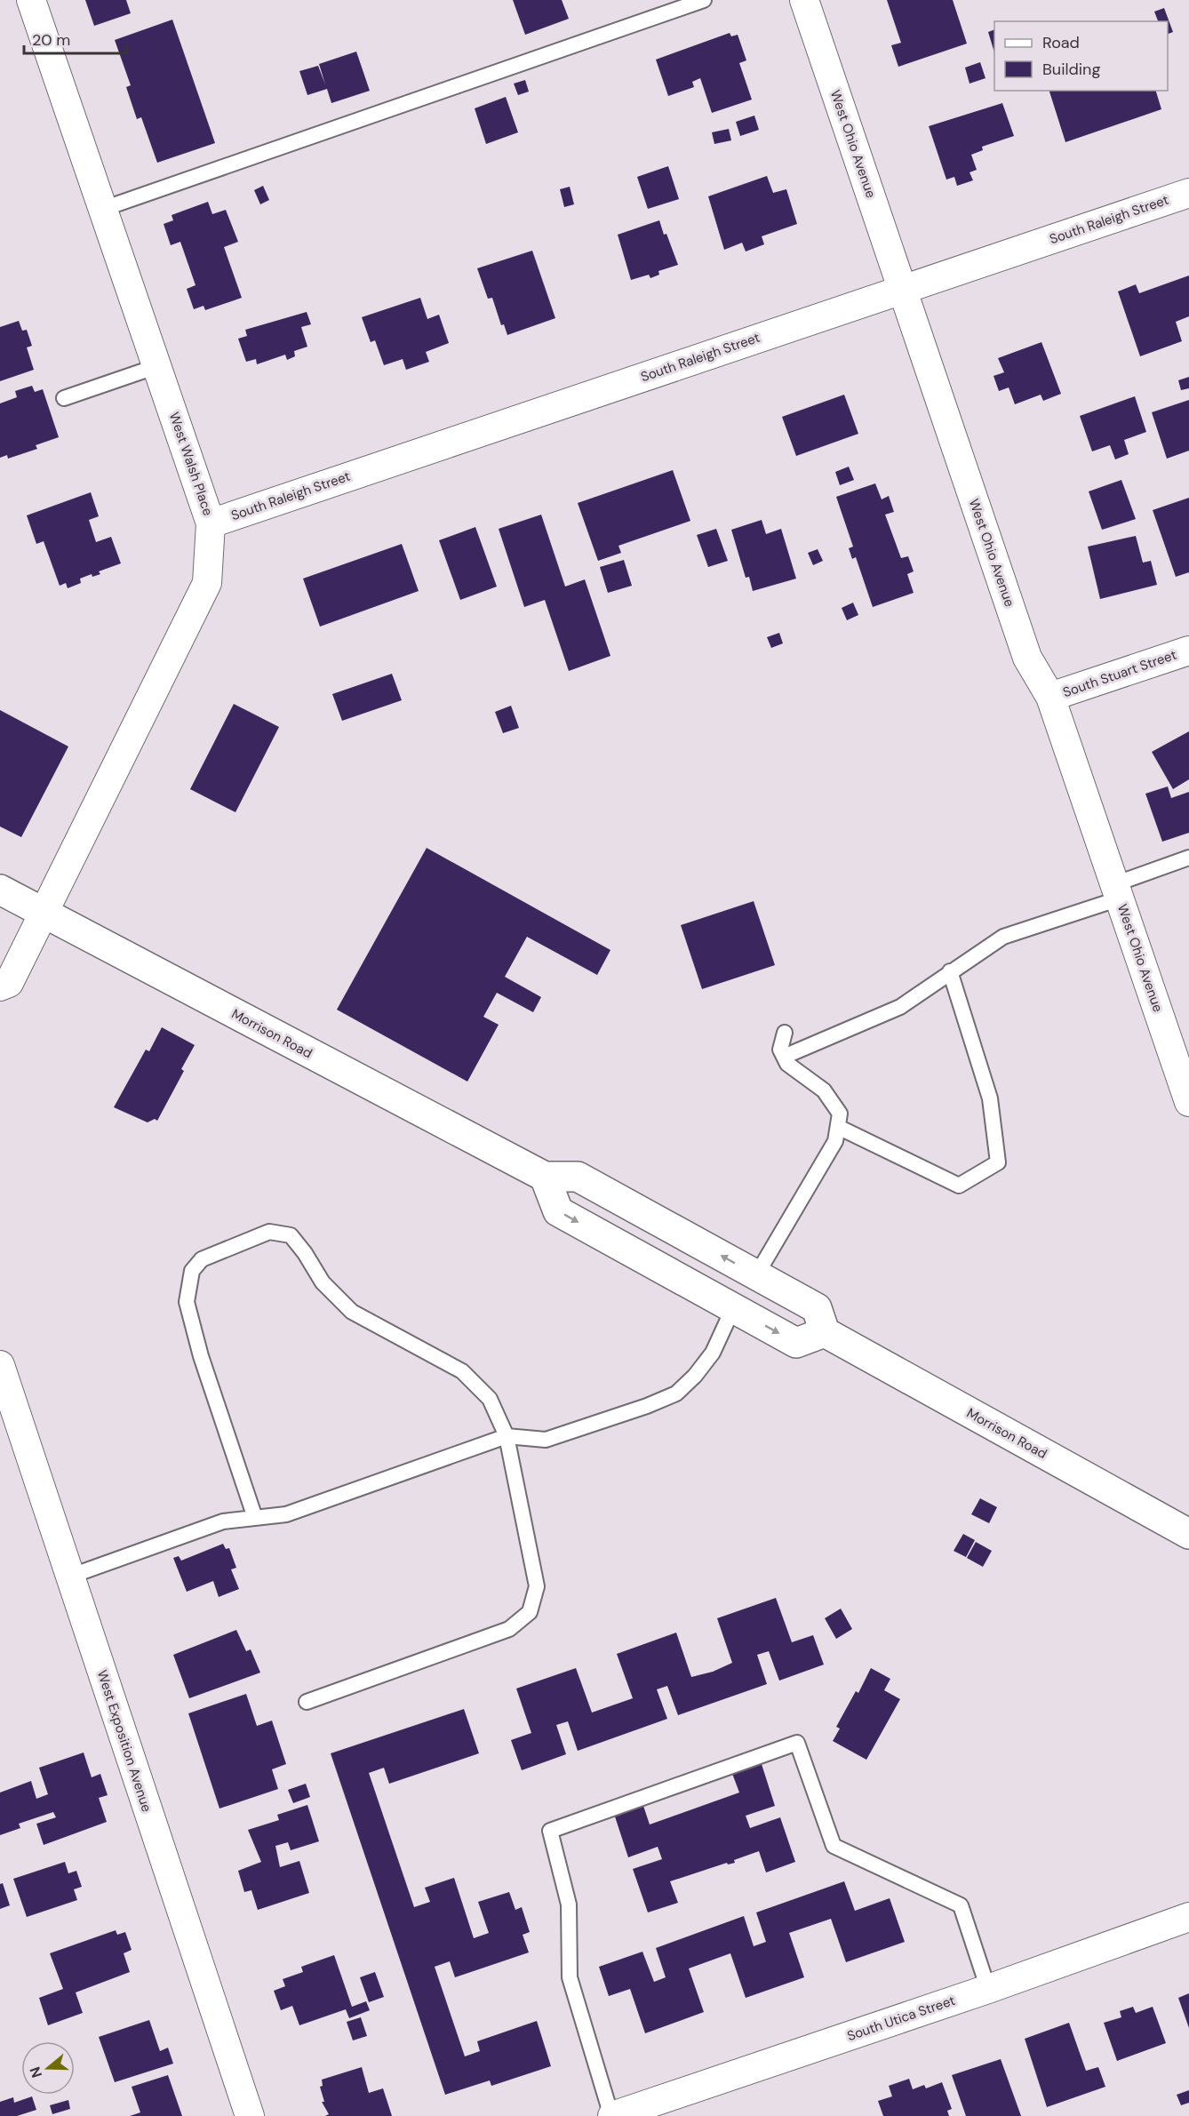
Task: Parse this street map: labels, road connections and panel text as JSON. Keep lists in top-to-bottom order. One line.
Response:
{"streets":{"main road":["Morrison Road"],"street":["West Ohio Avenue","South Raleigh Street","West Walsh Place","South Stuart Street","West Exposition Avenue","South Utica Street"]},"crossings":[["West Ohio Avenue","South Raleigh Street"],["West Ohio Avenue","South Stuart Street"],["South Raleigh Street","West Walsh Place"],["West Walsh Place","Morrison Road"]],"legend":["Road","Building"],"scale_bar":"20 m","north":"left"}
